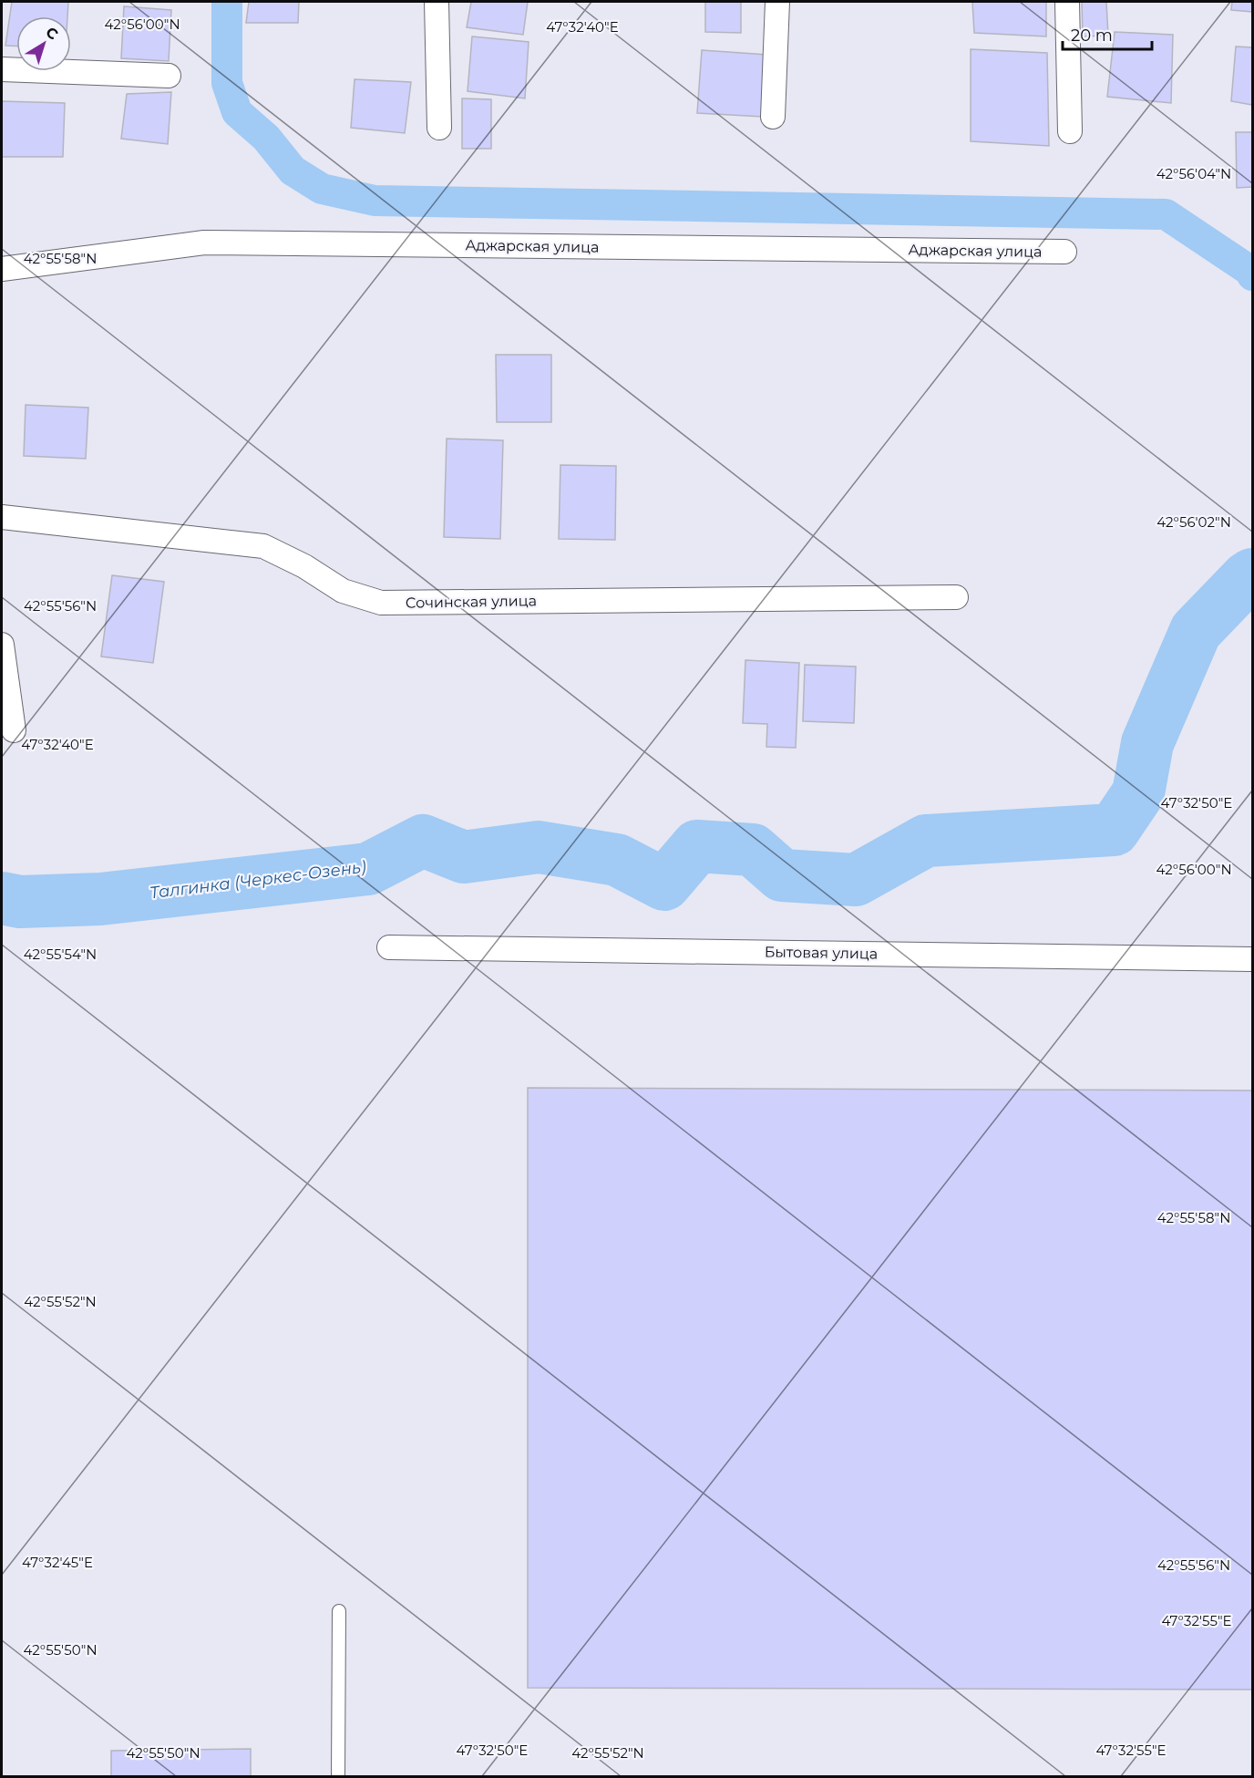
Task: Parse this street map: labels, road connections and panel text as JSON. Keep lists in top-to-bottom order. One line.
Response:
{"streets":{"street":["Аджарская улица","Сочинская улица","Бытовая улица"]},"water":["Талгинка (Черкес-Озень)"],"scale_bar":"20 m","north":"top right","coordinates":["42°56'00\"N","47°32'40\"E","42°56'04\"N","42°55'58\"N","42°56'02\"N","42°55'56\"N","47°32'50\"E","42°55'54\"N","42°55'52\"N","47°32'45\"E","47°32'55\"E","42°55'50\"N"]}
